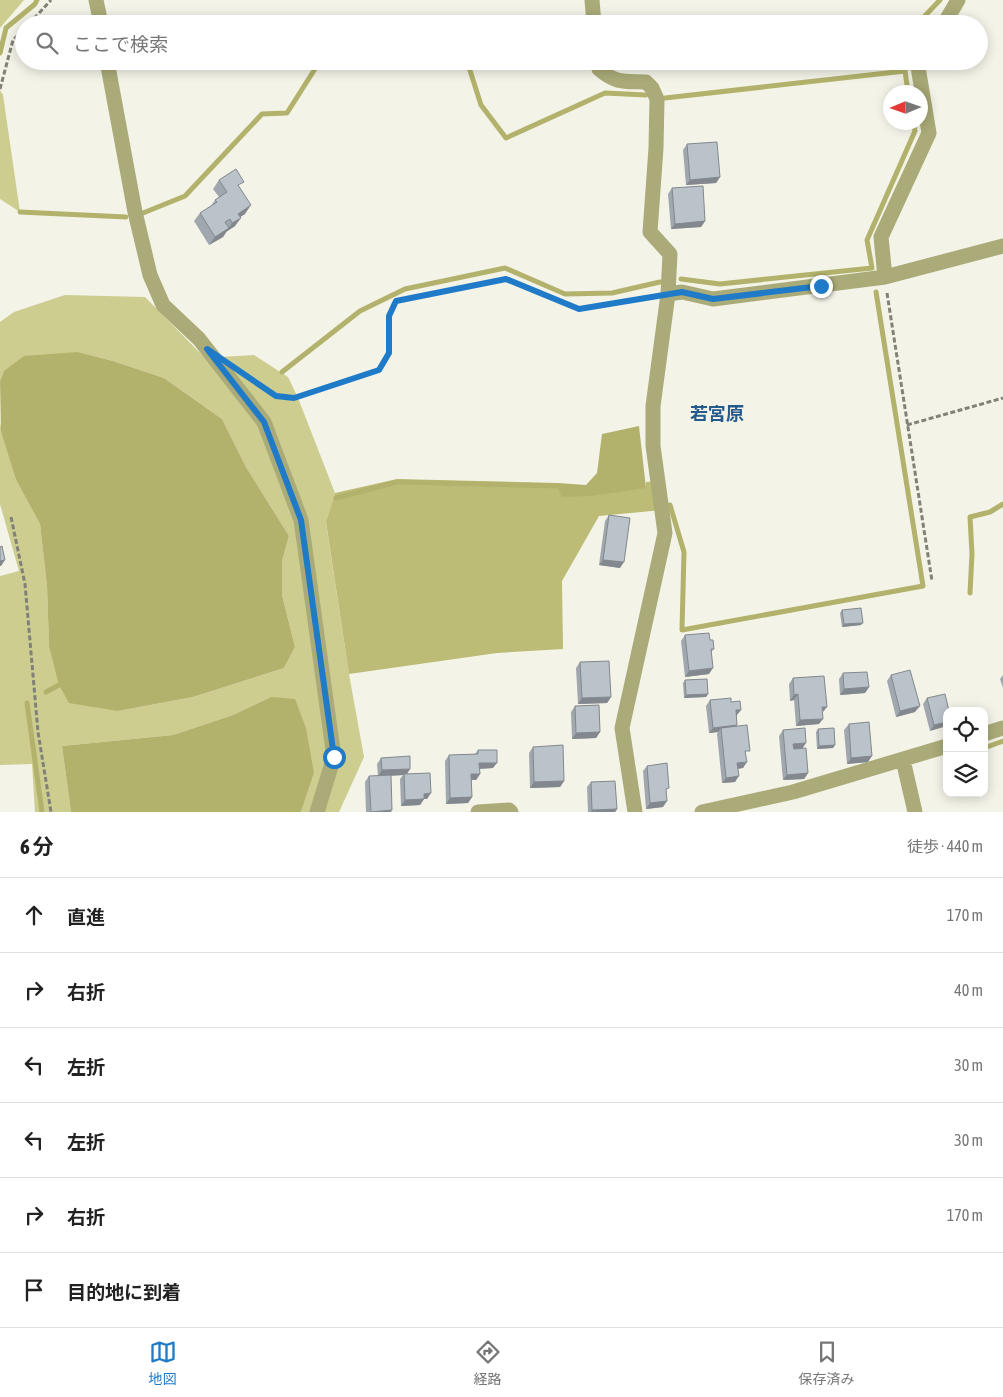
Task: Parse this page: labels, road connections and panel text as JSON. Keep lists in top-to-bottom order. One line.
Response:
{"districts":["若宮原"],"north":"left","page":{"search":"ここで検索","heading":["6 分","徒歩 · 440 m"],"list":[["直進","170 m"],["右折","40 m"],["左折","30 m"],["左折","30 m"],["右折","170 m"],"目的地に到着"],"nav":["地図","経路","保存済み"]}}
